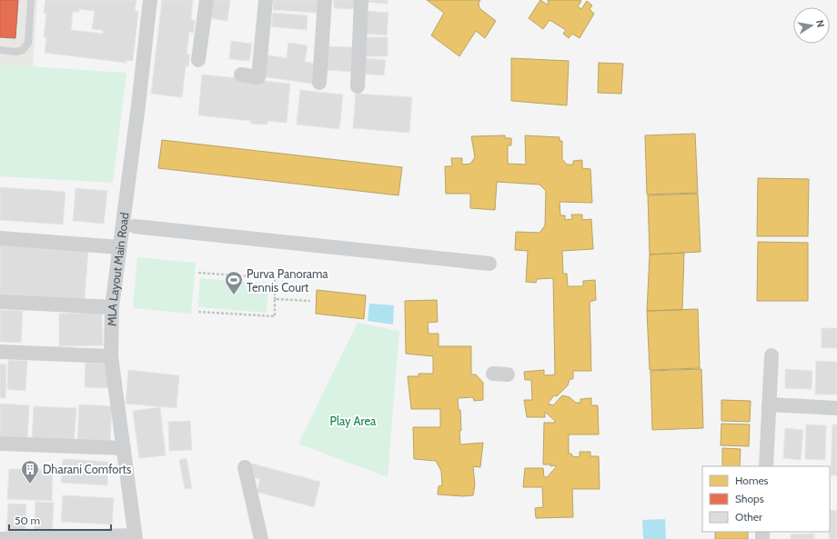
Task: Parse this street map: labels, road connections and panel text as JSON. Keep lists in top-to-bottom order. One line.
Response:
{"streets":{"street":["MLA Layout Main Road"]},"parks":["Play Area"],"places":{"sports":["Purva Panorama Tennis Court"],"building":["Dharani Comforts"]},"legend":["Homes","Shops","Other"],"scale_bar":"50 m","north":"right"}
